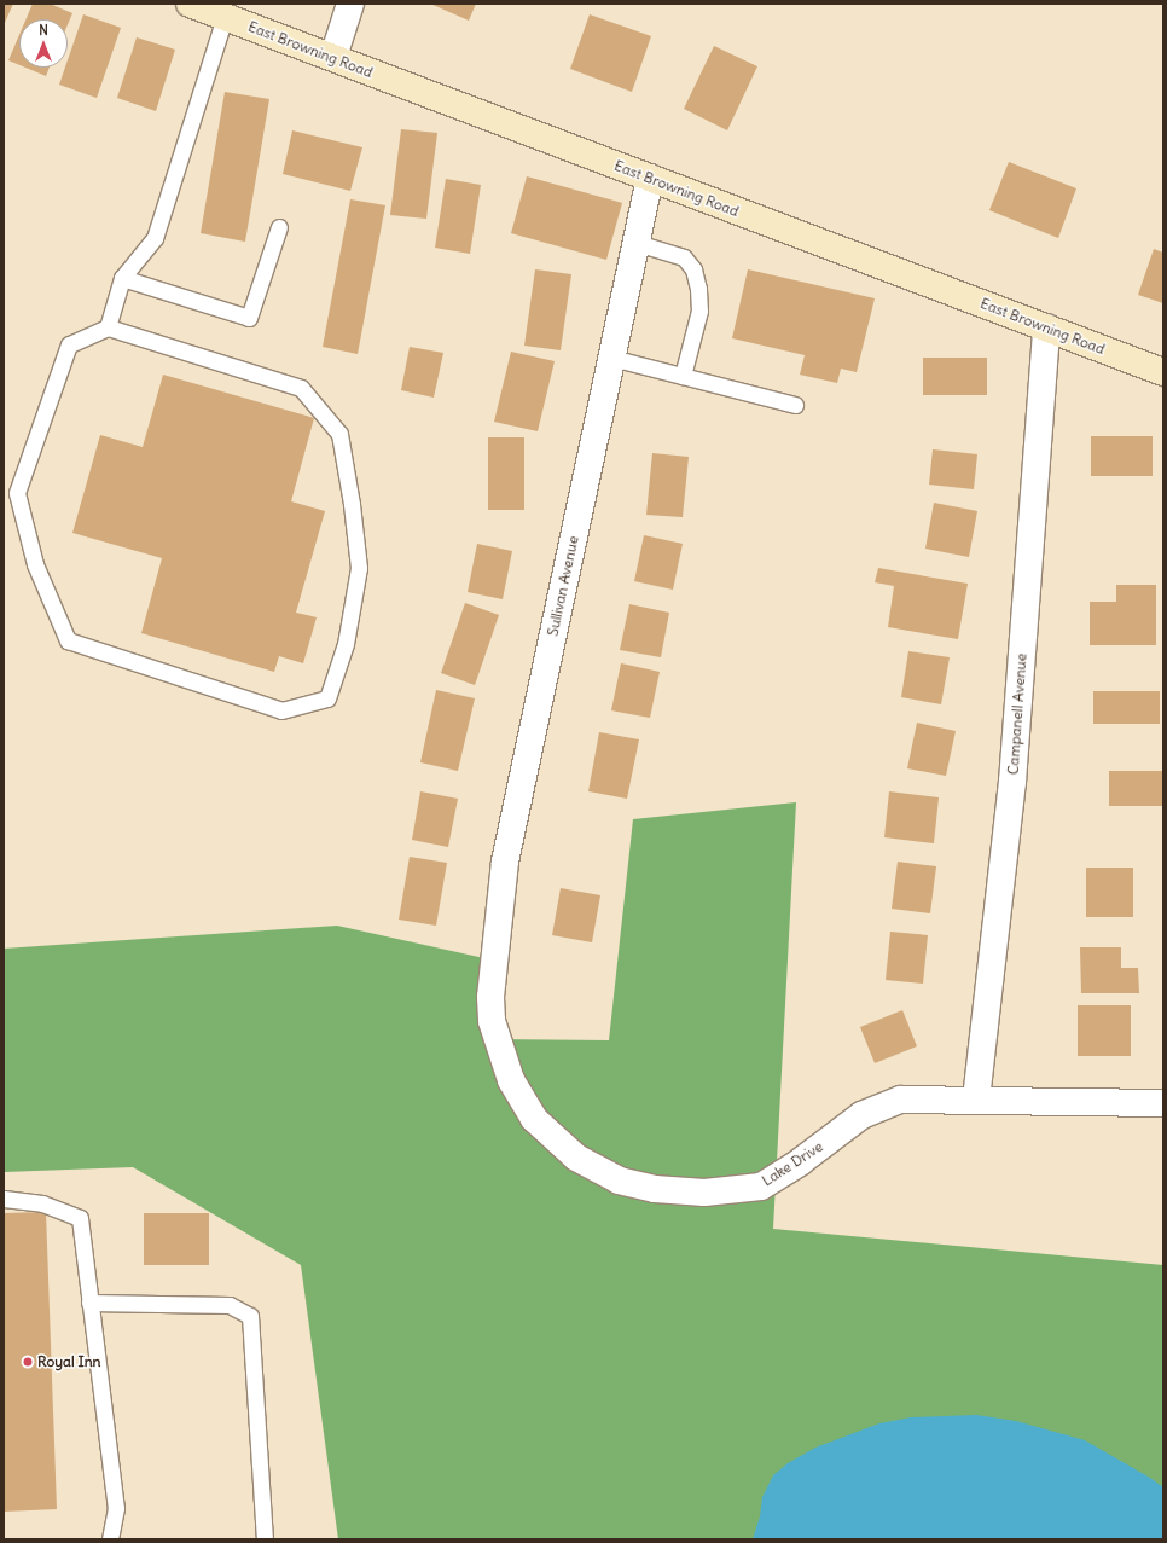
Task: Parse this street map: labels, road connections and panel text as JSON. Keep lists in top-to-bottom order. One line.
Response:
{"streets":{"main road":["East Browning Road"],"street":["Sullivan Avenue","Campanell Avenue","Lake Drive"]},"crossings":[["East Browning Road","Sullivan Avenue"],["East Browning Road","Campanell Avenue"],["Sullivan Avenue","Lake Drive"],["Campanell Avenue","Lake Drive"]],"places":["Royal Inn"],"north":"top"}
